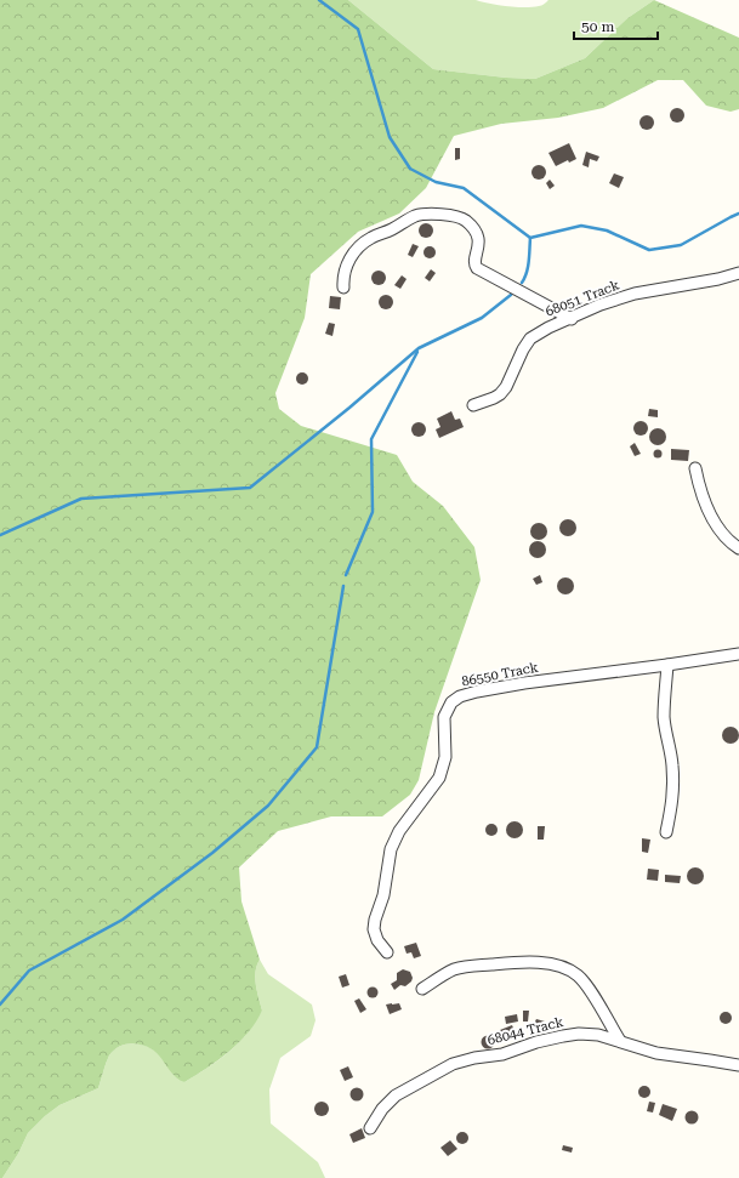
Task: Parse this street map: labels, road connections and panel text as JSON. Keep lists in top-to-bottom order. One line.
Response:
{"streets":{"street":["68051 Track","86550 Track","68044 Track"]},"scale_bar":"50 m"}
